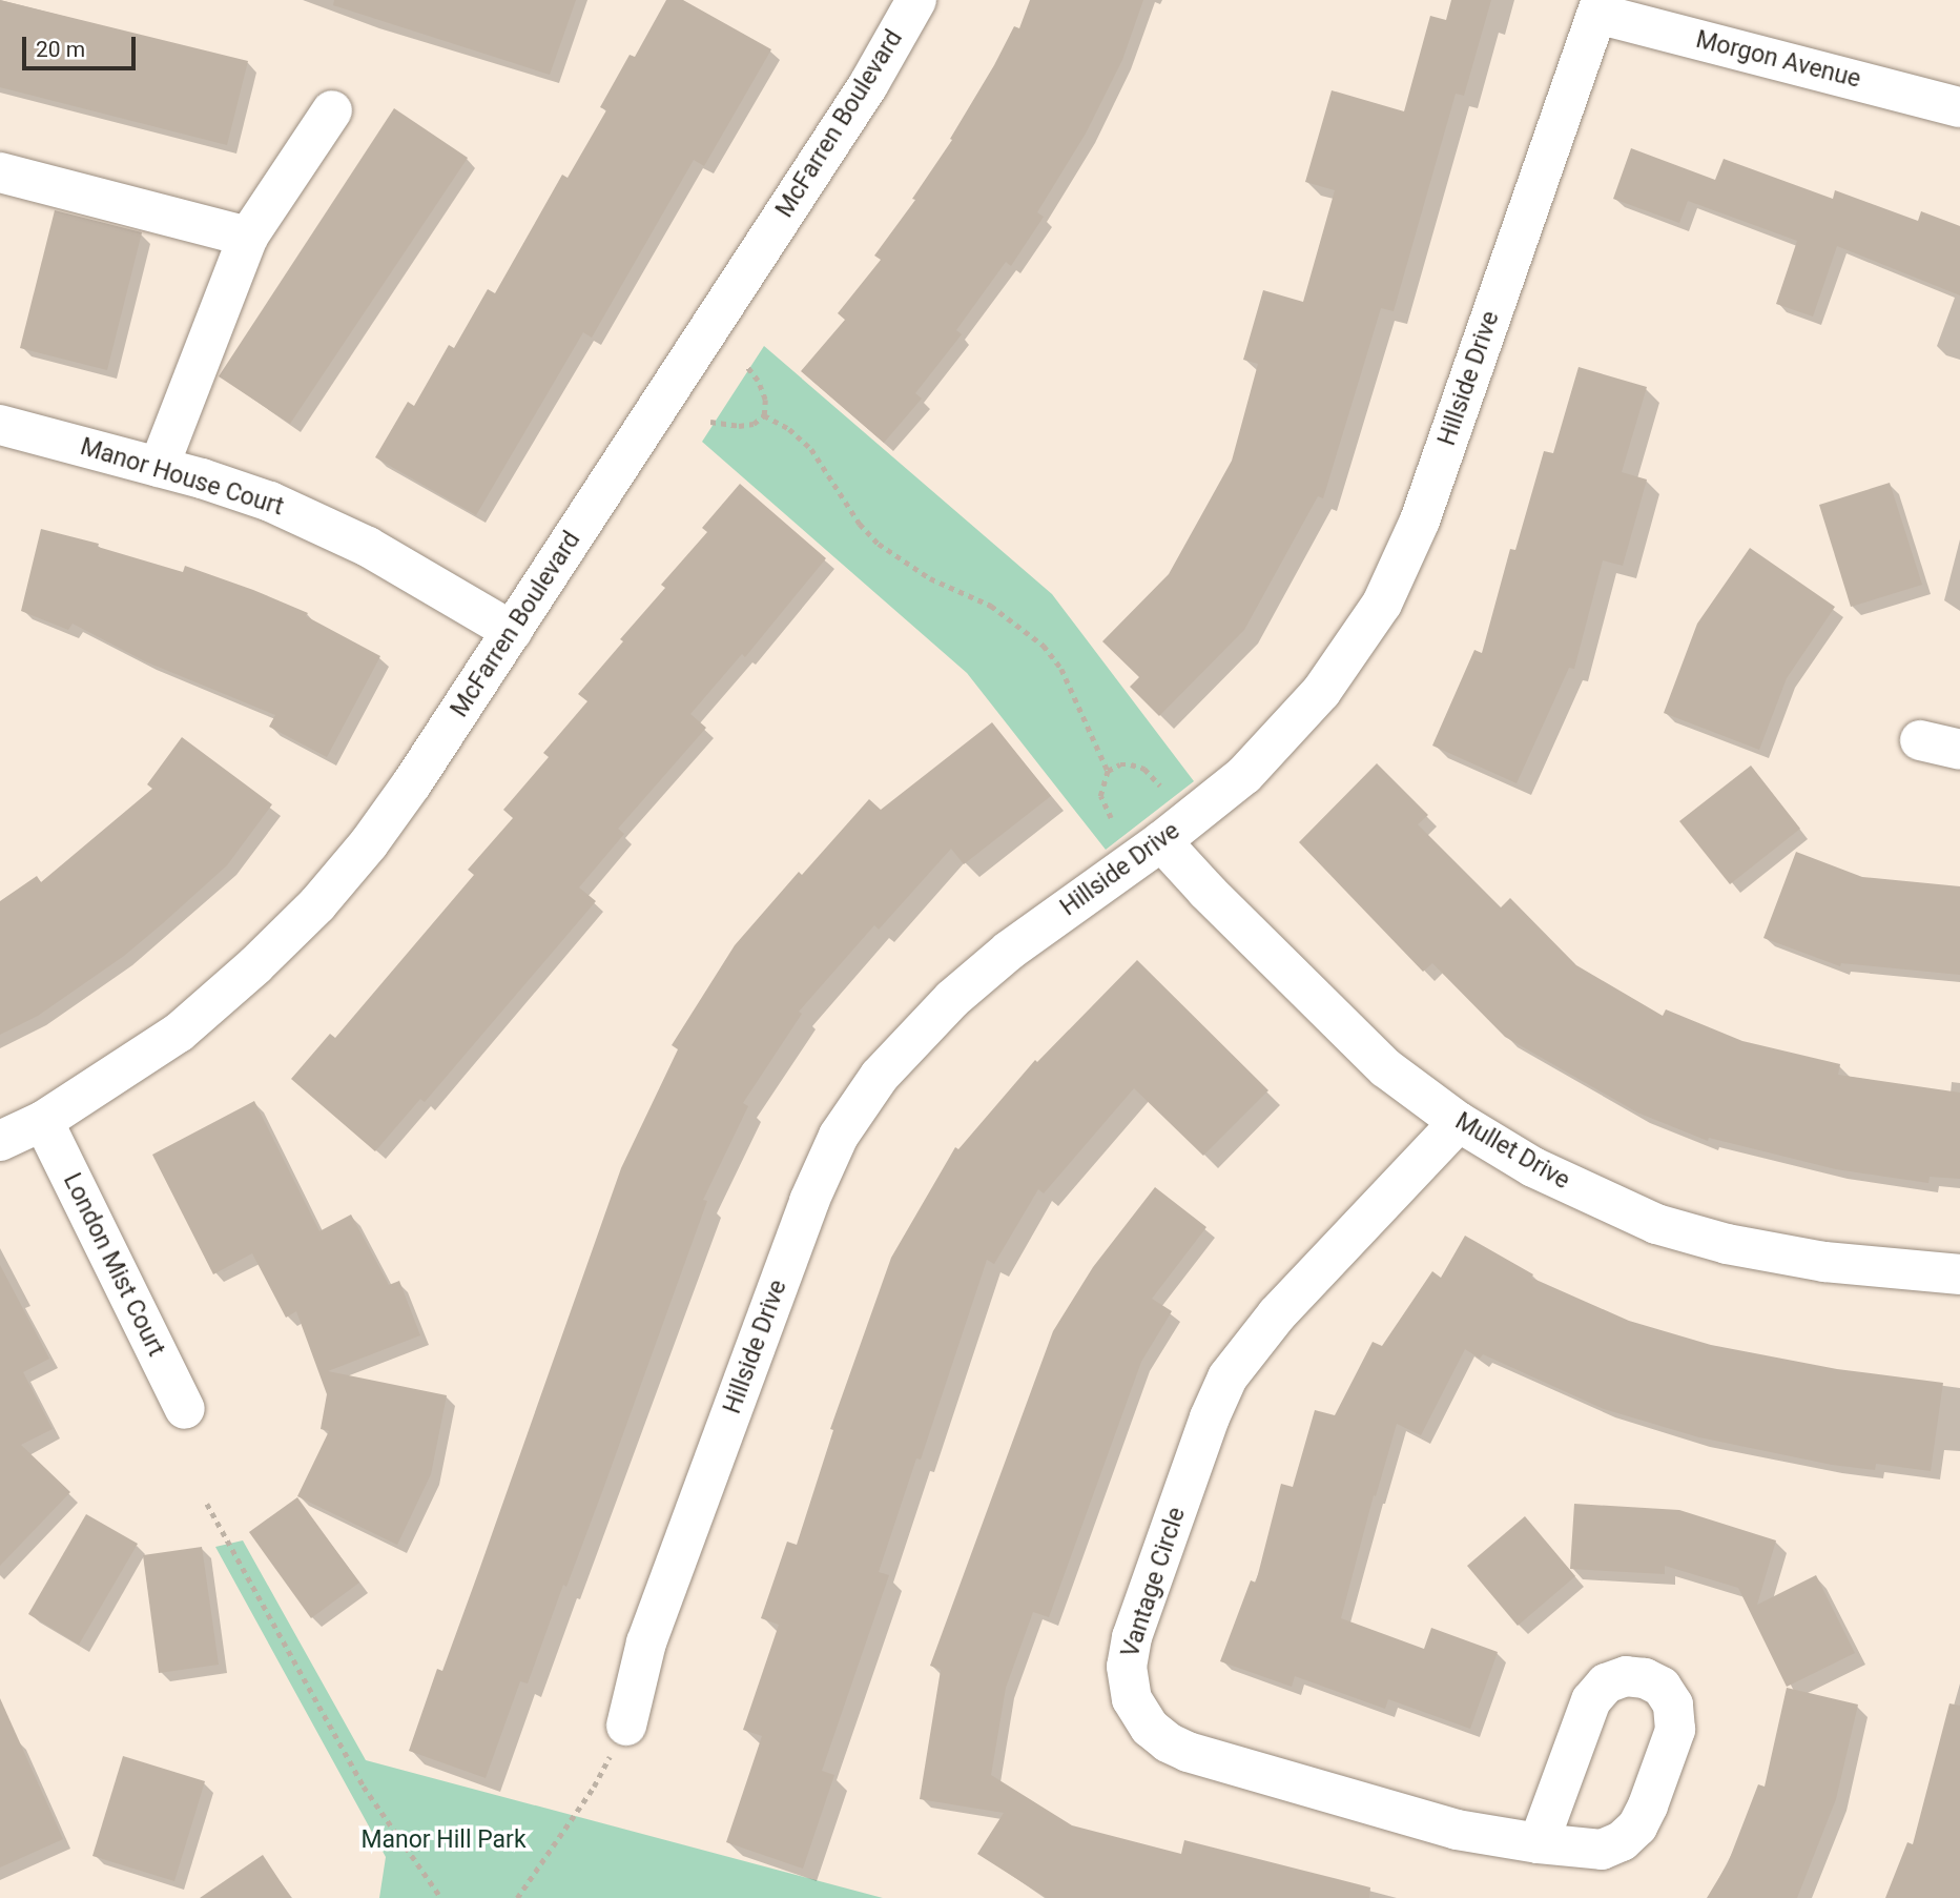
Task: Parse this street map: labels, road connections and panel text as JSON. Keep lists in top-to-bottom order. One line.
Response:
{"streets":{"street":["Morgon Avenue","McFarren Boulevard","Hillside Drive","Manor House Court","Mullet Drive","London Mist Court","Vantage Circle"]},"crossings":[["Morgon Avenue","Hillside Drive"],["McFarren Boulevard","Manor House Court"],["McFarren Boulevard","London Mist Court"],["Hillside Drive","Mullet Drive"],["Mullet Drive","Vantage Circle"]],"parks":["Manor Hill Park"],"scale_bar":"20 m"}
